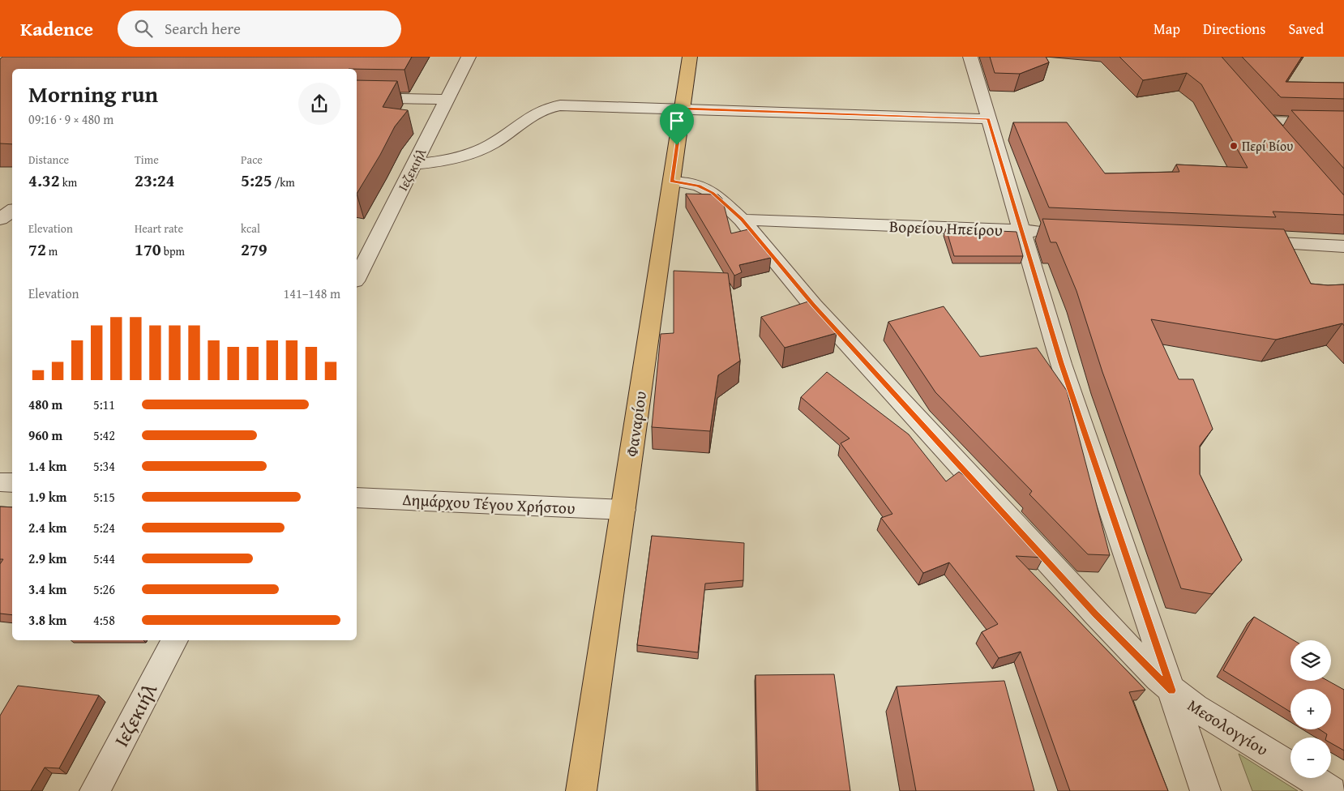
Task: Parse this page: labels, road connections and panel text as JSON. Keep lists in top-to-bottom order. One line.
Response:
{"streets":{"main road":["Φαναρίου"],"street":["Ιεζεκιήλ","Βορείου Ηπείρου","Δημάρχου Τέγου Χρήστου","Μεσολογγίου"]},"crossings":[["Βορείου Ηπείρου","Μεσολογγίου"],["Φαναρίου","Δημάρχου Τέγου Χρήστου"],["Φαναρίου","Μεσολογγίου"]],"places":["Περί Βίου"],"page":{"header":"Kadence","search":"Search here","nav":["Map","Directions","Saved"],"heading":["Morning run","09:16 · 9 × 480 m"],"stats":[["Distance","4.32 km"],["Time","23:24"],["Pace","5:25 /km"],["Elevation","72 m"],["Heart rate","170 bpm"],["kcal","279"]],"chart":["Elevation","141–148 m"],"list":[{"name":"480 m","note":"5:11"},{"name":"960 m","note":"5:42"},{"name":"1.4 km","note":"5:34"},{"name":"1.9 km","note":"5:15"},{"name":"2.4 km","note":"5:24"},{"name":"2.9 km","note":"5:44"},{"name":"3.4 km","note":"5:26"},{"name":"3.8 km","note":"4:58"}],"map_buttons":["+","−"]}}
